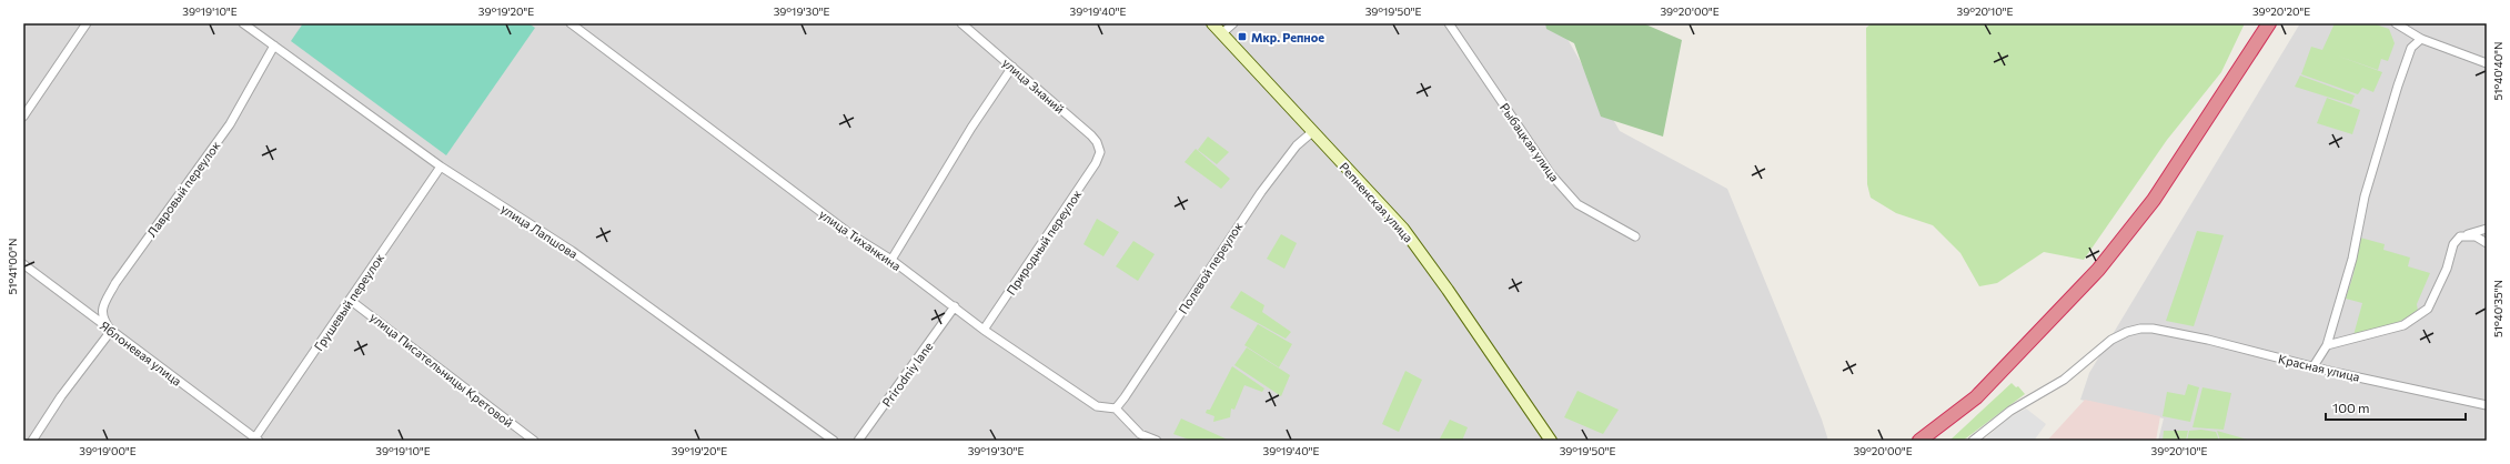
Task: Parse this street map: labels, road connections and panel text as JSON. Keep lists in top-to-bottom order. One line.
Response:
{"streets":{"street":["улица Знаний","Рыбацкая улица","Лавровый переулок","Репненская улица","улица Лапшова","улица Тиханкина","Природный переулок","Полевой переулок","Грушевый переулок","Яблоневая улица","Красная улица","улица Писательницы Кретовой","Prirodniy lane"]},"crossings":[["улица Знаний","Природный переулок"],["Лавровый переулок","улица Лапшова"],["Лавровый переулок","Яблоневая улица"],["Репненская улица","Полевой переулок"],["улица Лапшова","Грушевый переулок"],["улица Тиханкина","Природный переулок"],["улица Тиханкина","Полевой переулок"],["улица Тиханкина","Prirodniy lane"],["Грушевый переулок","Яблоневая улица"],["Грушевый переулок","улица Писательницы Кретовой"]],"places":{"transit":["Мкр. Репное"]},"scale_bar":"100 m","coordinates":["39°19'10\"E","39°19'20\"E","39°19'30\"E","39°19'40\"E","39°19'50\"E","39°20'00\"E","39°20'10\"E","39°20'20\"E","51°40'40\"N","51°41'00\"N","51°40'35\"N","39°19'00\"E"]}
